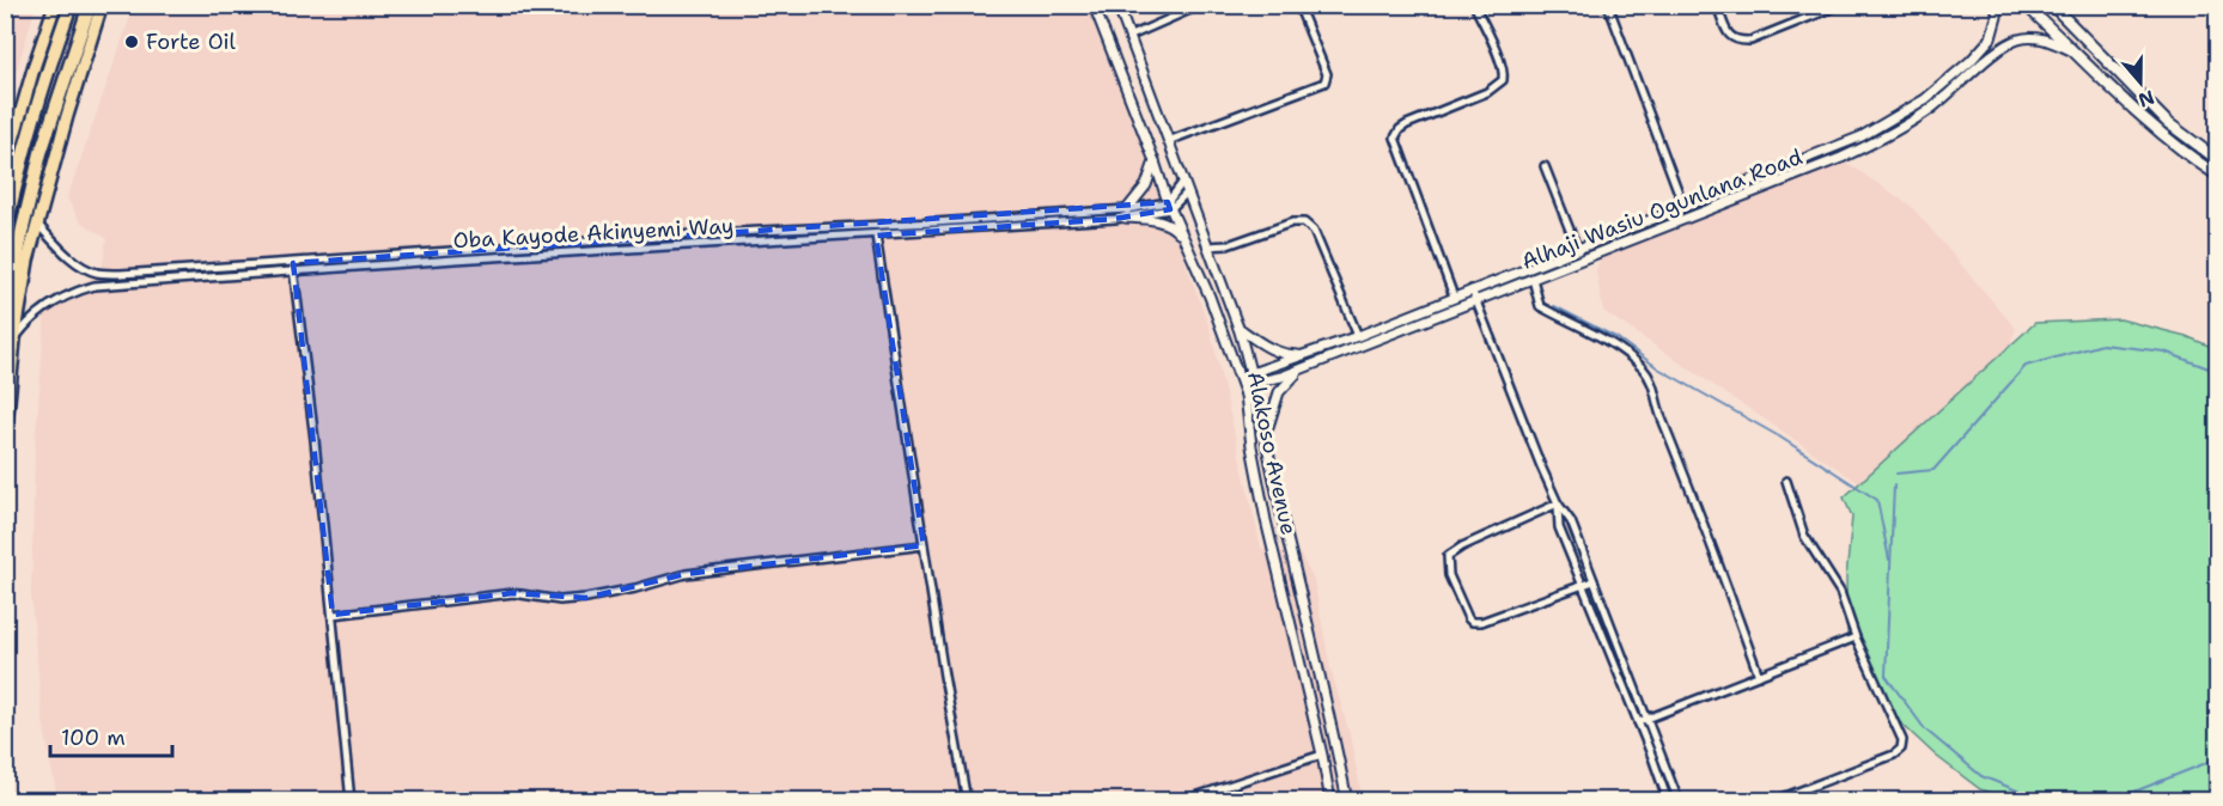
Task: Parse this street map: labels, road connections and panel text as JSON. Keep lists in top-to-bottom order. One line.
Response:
{"streets":{"street":["Alhaji Wasiu Ogunlana Road","Oba Kayode Akinyemi Way","Alakoso Avenue"]},"crossings":[["Alhaji Wasiu Ogunlana Road","Alakoso Avenue"],["Oba Kayode Akinyemi Way","Alakoso Avenue"]],"places":["Forte Oil"],"scale_bar":"100 m","north":"bottom"}
